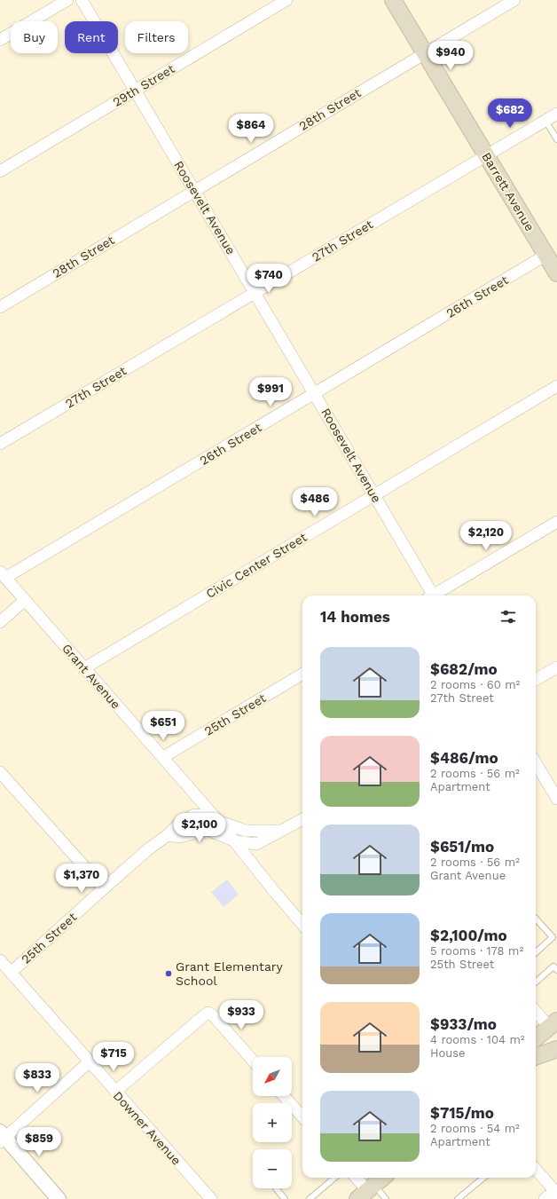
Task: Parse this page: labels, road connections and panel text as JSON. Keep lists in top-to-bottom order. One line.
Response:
{"streets":{"main road":["Barrett Avenue"],"street":["29th Street","28th Street","Roosevelt Avenue","27th Street","26th Street","Civic Center Street","Grant Avenue","25th Street","Downer Avenue"]},"crossings":[["29th Street","Roosevelt Avenue"],["28th Street","Barrett Avenue"],["28th Street","Roosevelt Avenue"],["Barrett Avenue","27th Street"],["Barrett Avenue","26th Street"],["Roosevelt Avenue","27th Street"],["Roosevelt Avenue","26th Street"],["Roosevelt Avenue","Civic Center Street"],["26th Street","Grant Avenue"],["Civic Center Street","Grant Avenue"],["Grant Avenue","25th Street"],["25th Street","Downer Avenue"]],"places":["Grant Elementary School"],"north":"bottom left","page":{"chip":["Buy","Rent","Filters"],"price":["$940","$682","$864","$740","$991","$486","$2,120","$651","$2,100","$1,370","$933","$715","$833","$859"],"heading":"14 homes","list":[{"name":"$682/mo","note":"2 rooms · 60 m² · 27th Street"},{"name":"$486/mo","note":"2 rooms · 56 m² · Apartment"},{"name":"$651/mo","note":"2 rooms · 56 m² · Grant Avenue"},{"name":"$2,100/mo","note":"5 rooms · 178 m² · 25th Street"},{"name":"$933/mo","note":"4 rooms · 104 m² · House"},{"name":"$715/mo","note":"2 rooms · 54 m² · Apartment"}],"map_buttons":["+","−"]}}
